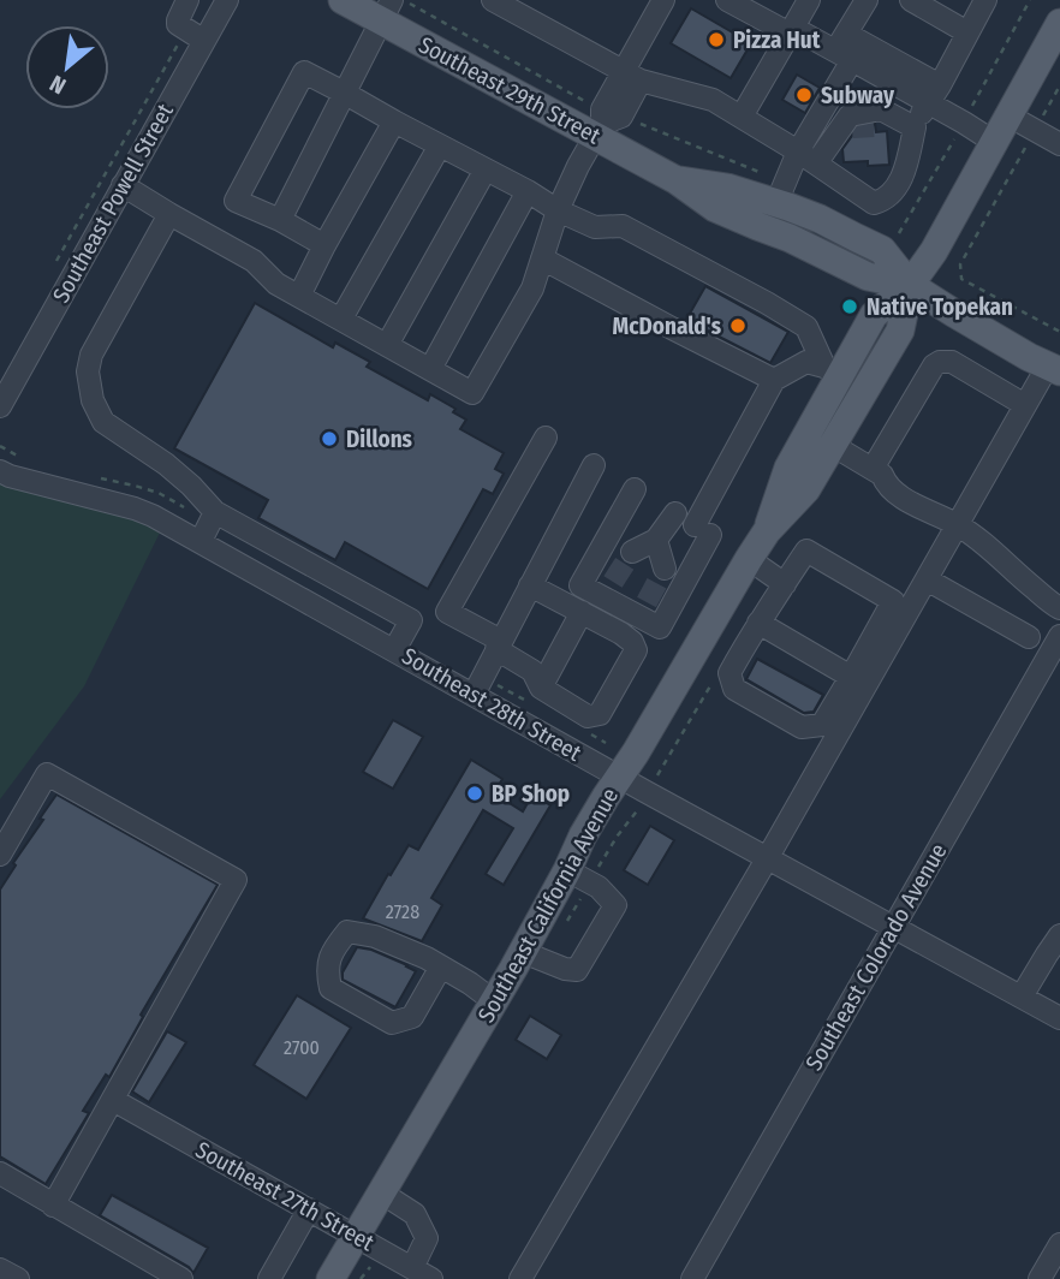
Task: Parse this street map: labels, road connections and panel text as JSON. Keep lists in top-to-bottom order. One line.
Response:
{"streets":{"main road":["Southeast 29th Street","Southeast California Avenue"],"street":["Southeast Powell Street","Southeast 28th Street","Southeast Colorado Avenue","Southeast 27th Street"]},"crossings":[["Southeast 29th Street","Southeast California Avenue"],["Southeast 28th Street","Southeast California Avenue"],["Southeast 28th Street","Southeast Colorado Avenue"],["Southeast California Avenue","Southeast 27th Street"]],"places":["Pizza Hut","Subway","Native Topekan","McDonald's","Dillons","BP Shop"],"house_numbers":["2728","2700"],"north":"bottom left"}
